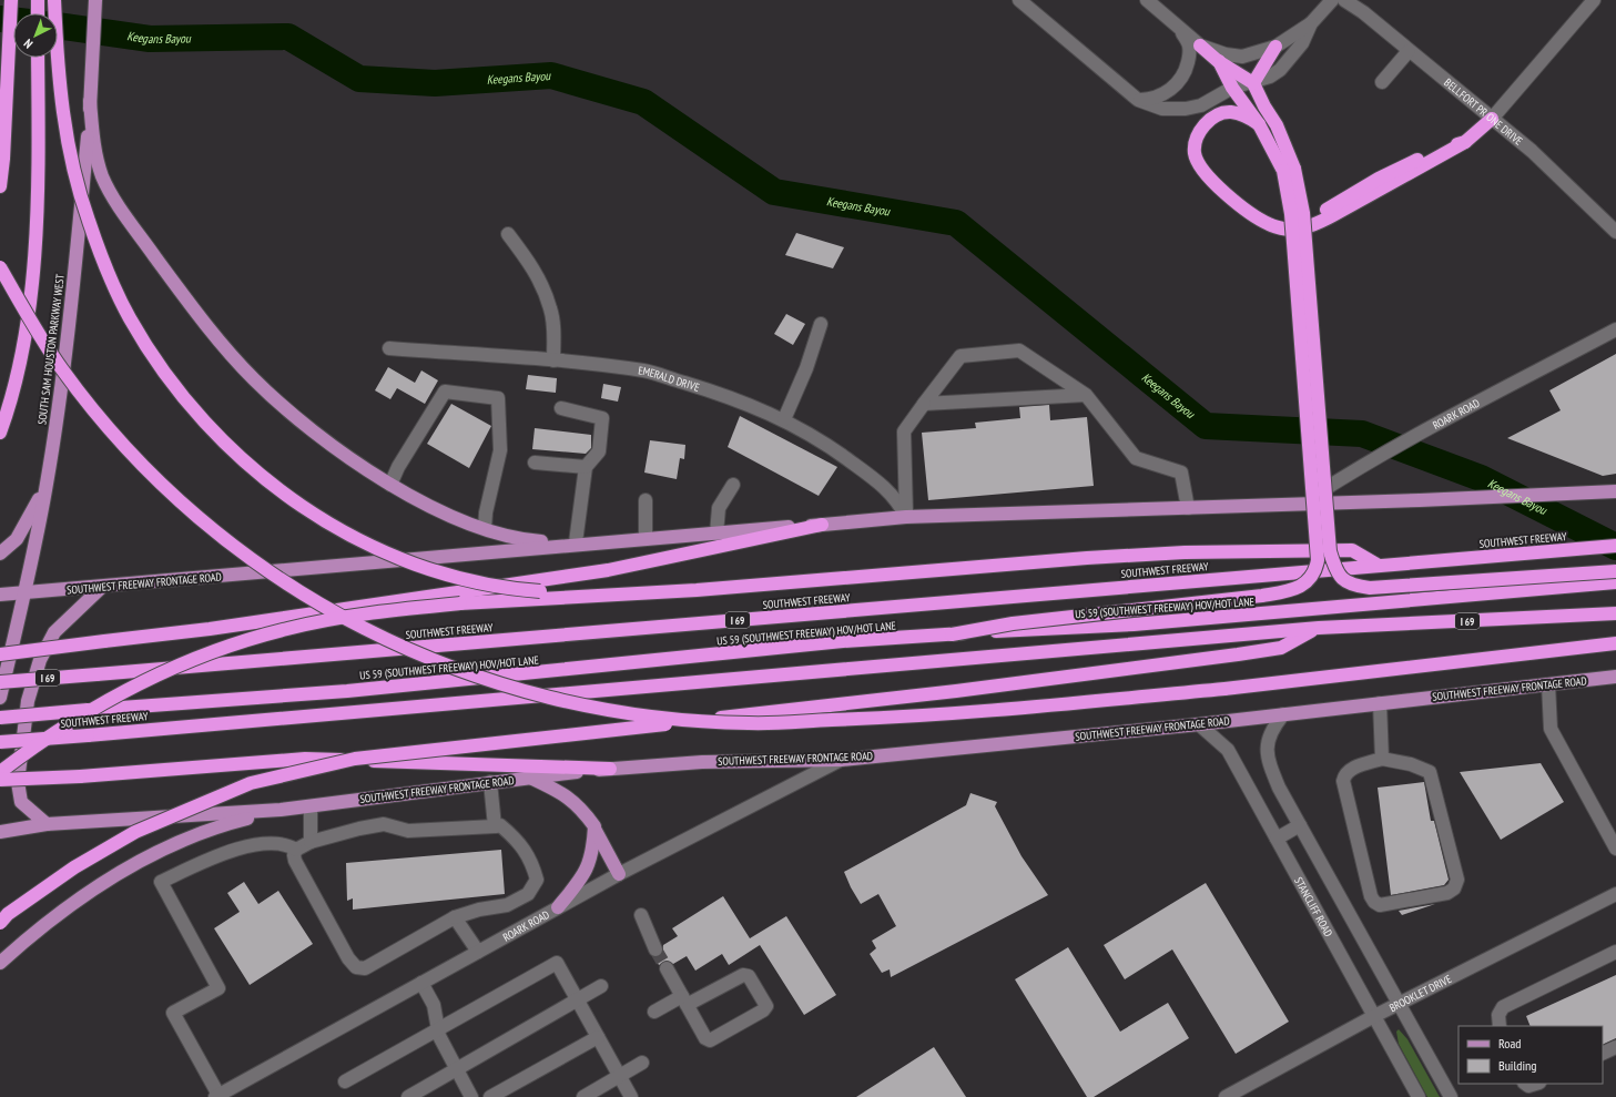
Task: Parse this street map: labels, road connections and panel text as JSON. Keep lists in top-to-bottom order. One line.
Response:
{"streets":{"highway":["SOUTHWEST FREEWAY","US 59 (SOUTHWEST FREEWAY) HOV/HOT LANE","I 69"],"main road":["SOUTH SAM HOUSTON PARKWAY WEST","SOUTHWEST FREEWAY FRONTAGE ROAD"],"street":["BELLFORT PR ONE DRIVE","EMERALD DRIVE","ROARK ROAD","STANCLIFF ROAD","BROOKLET DRIVE"]},"crossings":[["SOUTH SAM HOUSTON PARKWAY WEST","SOUTHWEST FREEWAY FRONTAGE ROAD"],["EMERALD DRIVE","SOUTHWEST FREEWAY FRONTAGE ROAD"],["ROARK ROAD","SOUTHWEST FREEWAY FRONTAGE ROAD"],["SOUTHWEST FREEWAY FRONTAGE ROAD","STANCLIFF ROAD"],["STANCLIFF ROAD","BROOKLET DRIVE"]],"water":["Keegans Bayou"],"legend":["Road","Building"],"north":"bottom left"}
